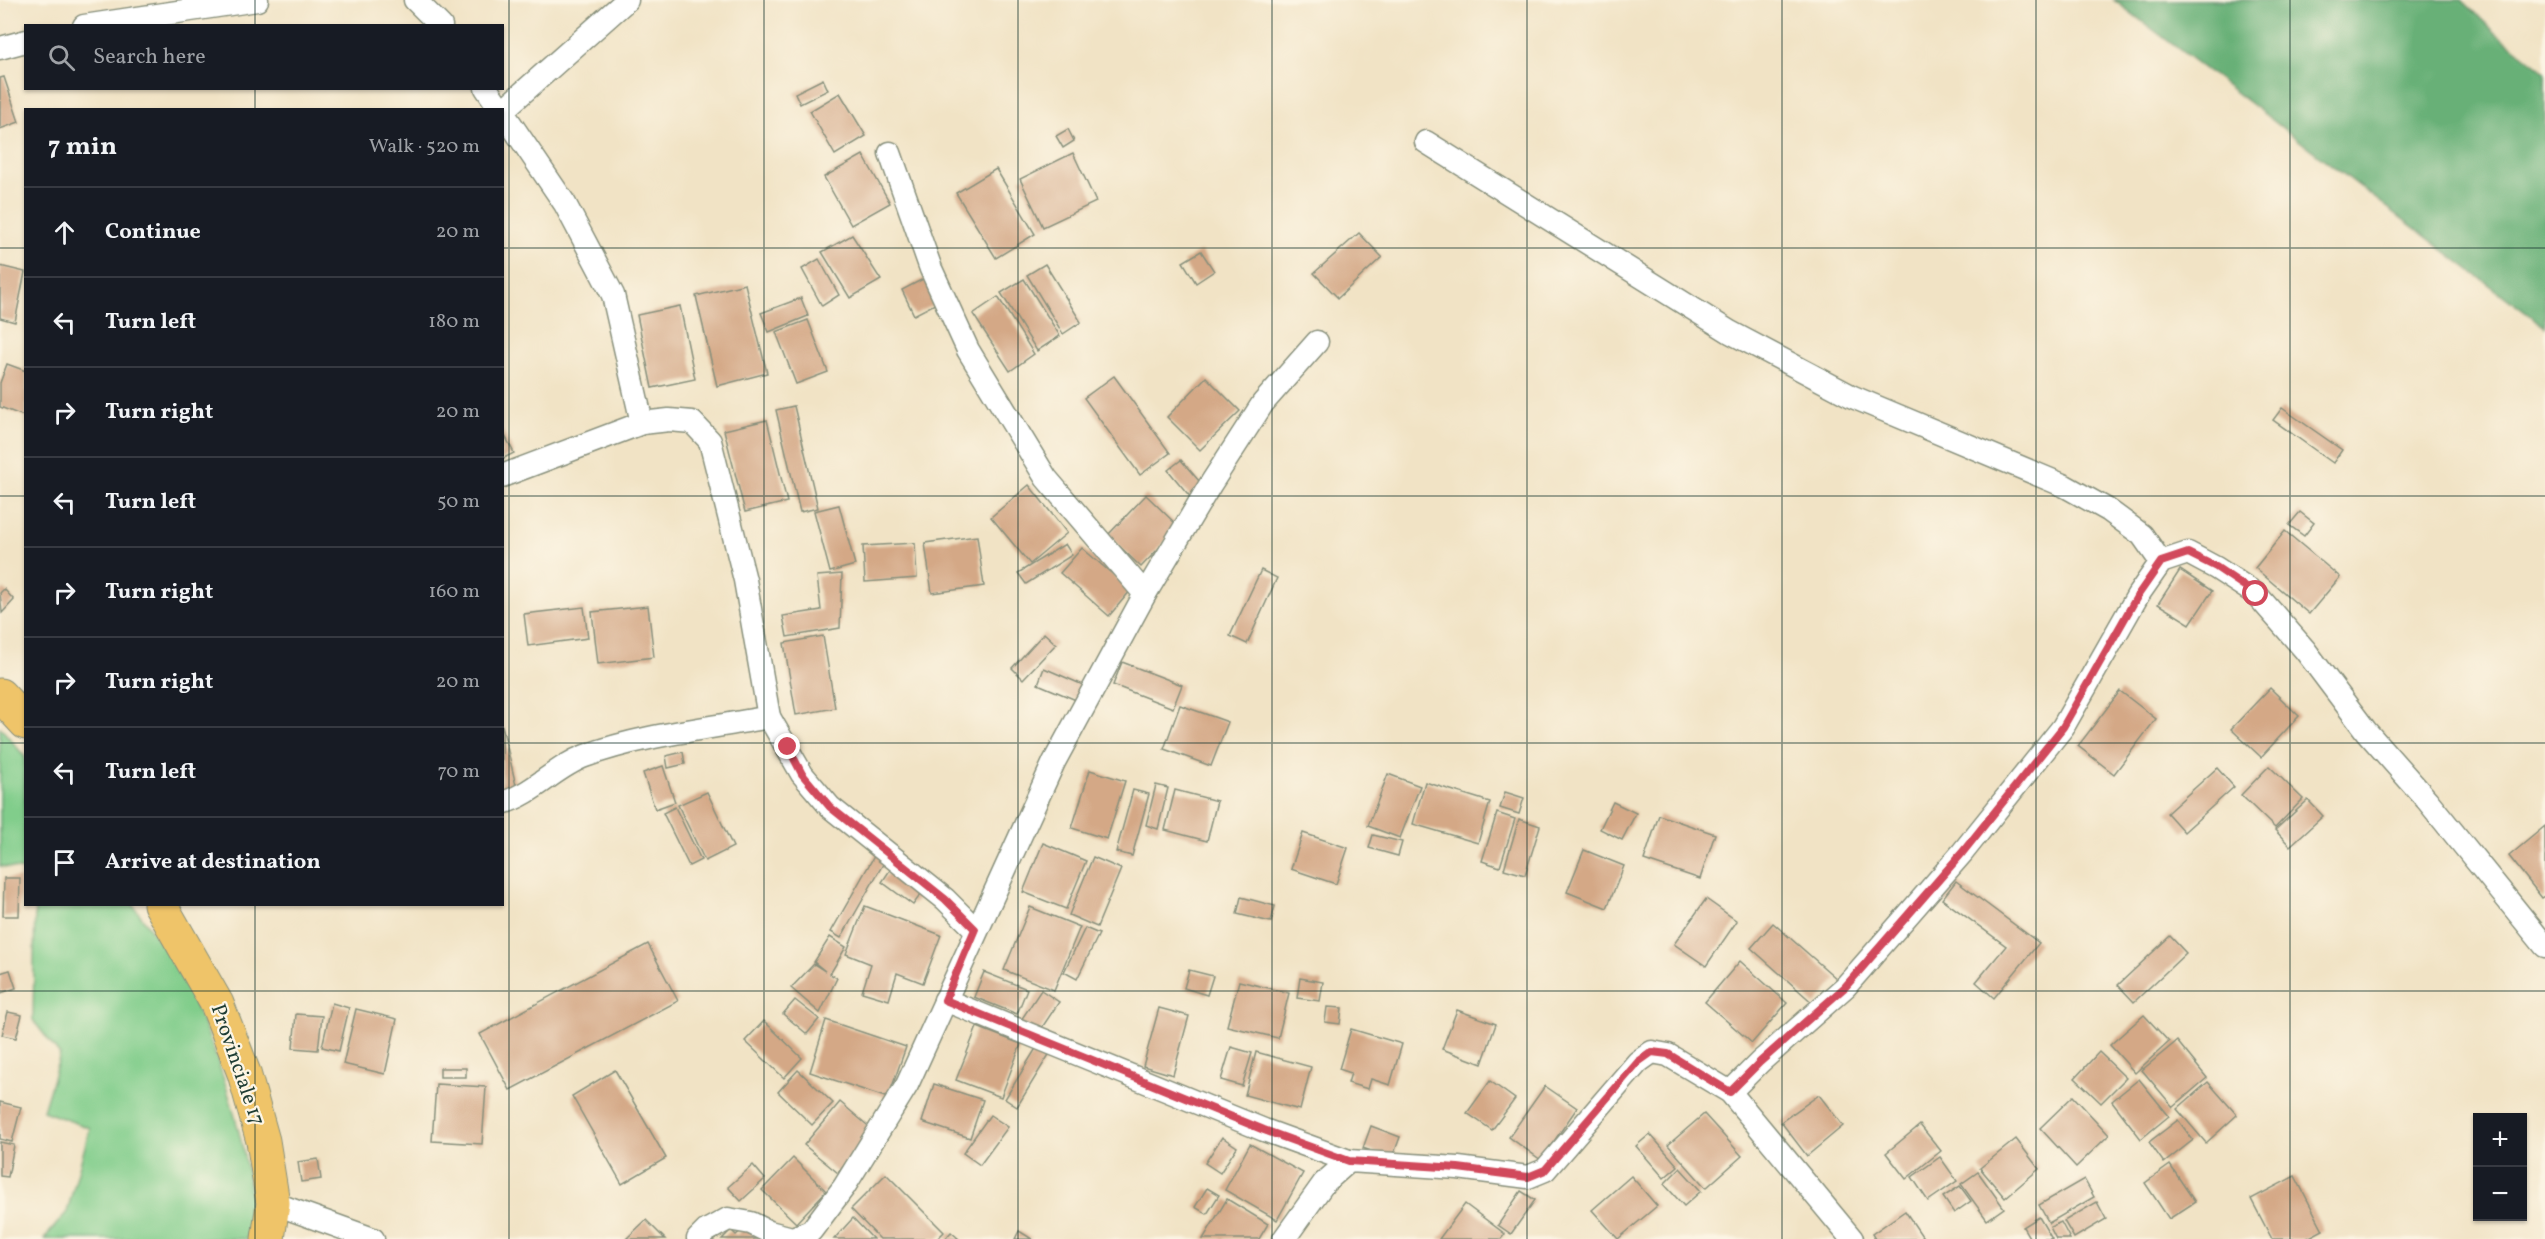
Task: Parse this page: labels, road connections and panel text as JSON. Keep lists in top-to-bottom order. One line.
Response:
{"streets":{"main road":["Provinciale 17"]},"page":{"search":"Search here","heading":["7 min","Walk · 520 m"],"list":[["Continue","20 m"],["Turn left","180 m"],["Turn right","20 m"],["Turn left","50 m"],["Turn right","160 m"],["Turn right","20 m"],["Turn left","70 m"],"Arrive at destination"],"map_buttons":["+","−"]}}
